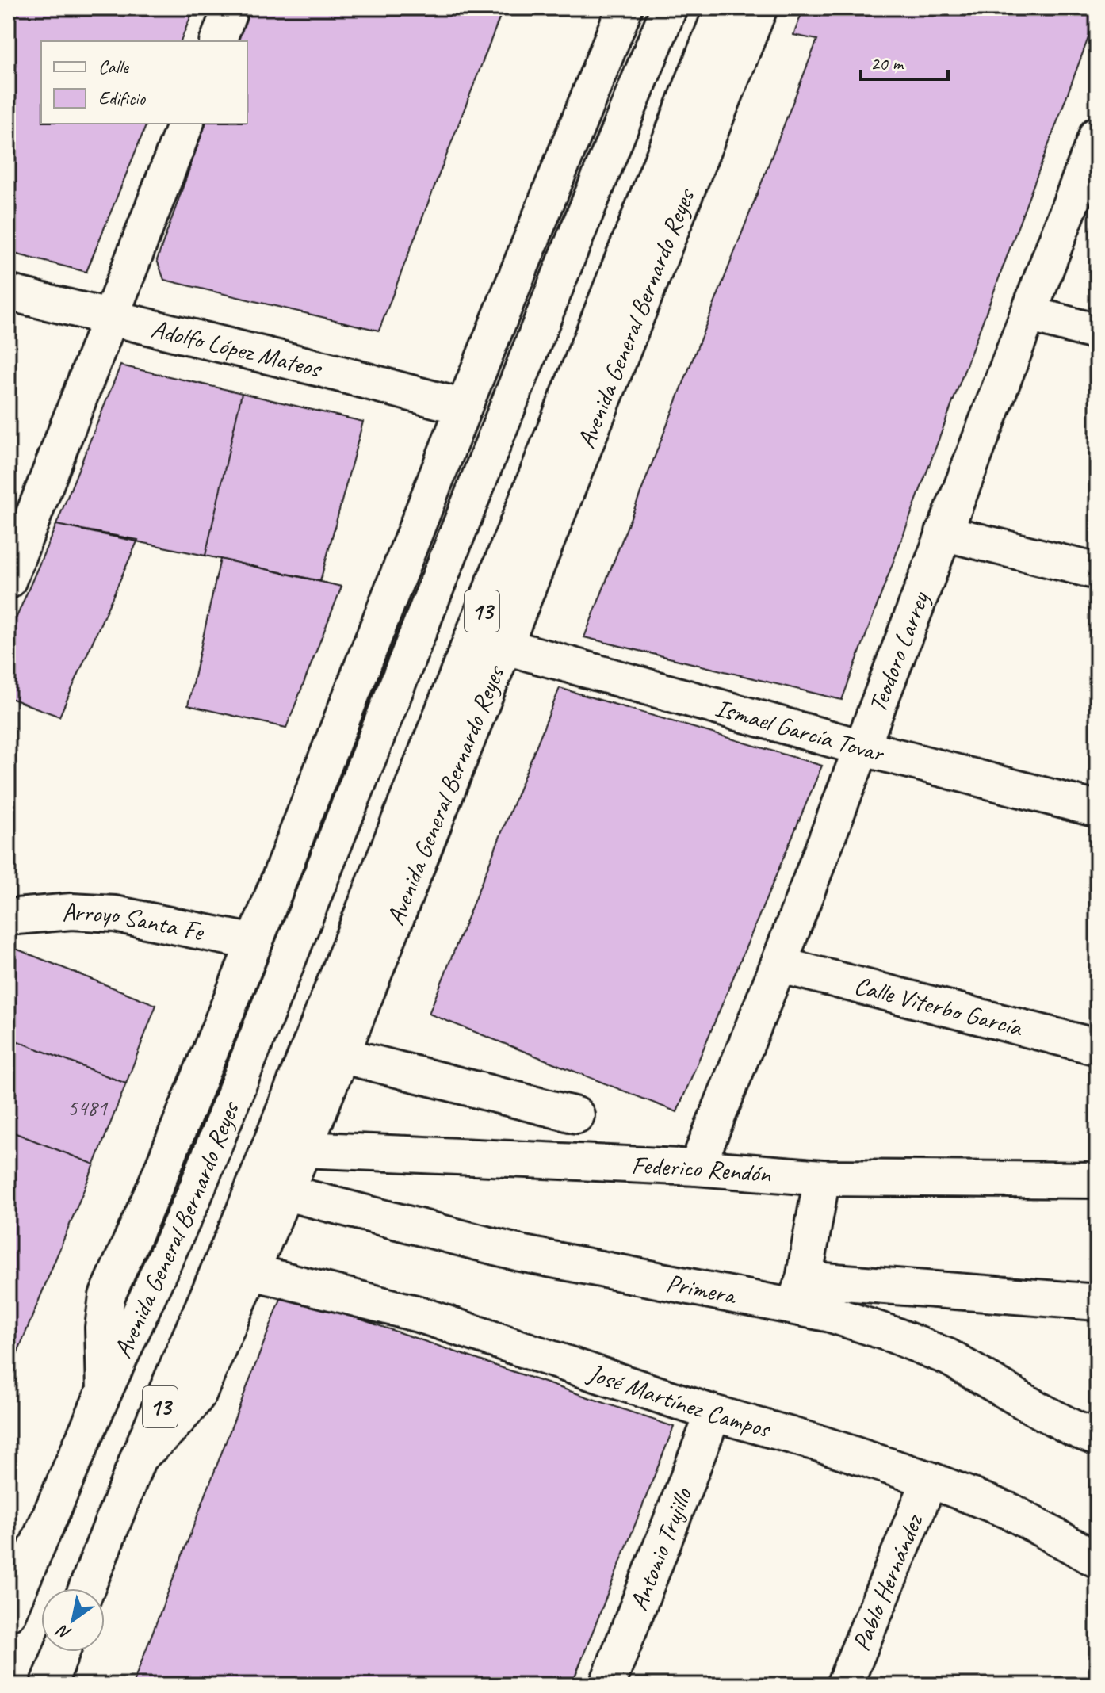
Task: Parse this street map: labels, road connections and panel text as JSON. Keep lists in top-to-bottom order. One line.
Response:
{"streets":{"street":["Avenida General Bernardo Reyes","Adolfo López Mateos","13","Teodoro Larrey","Ismael García Tovar","Arroyo Santa Fe","Calle Viterbo García","Federico Rendón","Primera","José Martínez Campos","Antonio Trujillo","Pablo Hernández"]},"crossings":[["Avenida General Bernardo Reyes","Adolfo López Mateos"],["Avenida General Bernardo Reyes","Ismael García Tovar"],["Avenida General Bernardo Reyes","Arroyo Santa Fe"],["Avenida General Bernardo Reyes","Federico Rendón"],["Avenida General Bernardo Reyes","Primera"],["Avenida General Bernardo Reyes","José Martínez Campos"],["Teodoro Larrey","Ismael García Tovar"],["Teodoro Larrey","Calle Viterbo García"],["Teodoro Larrey","Federico Rendón"],["José Martínez Campos","Antonio Trujillo"],["José Martínez Campos","Pablo Hernández"]],"house_numbers":["5481"],"legend":["Calle","Edificio"],"scale_bar":"20 m","north":"bottom left"}
